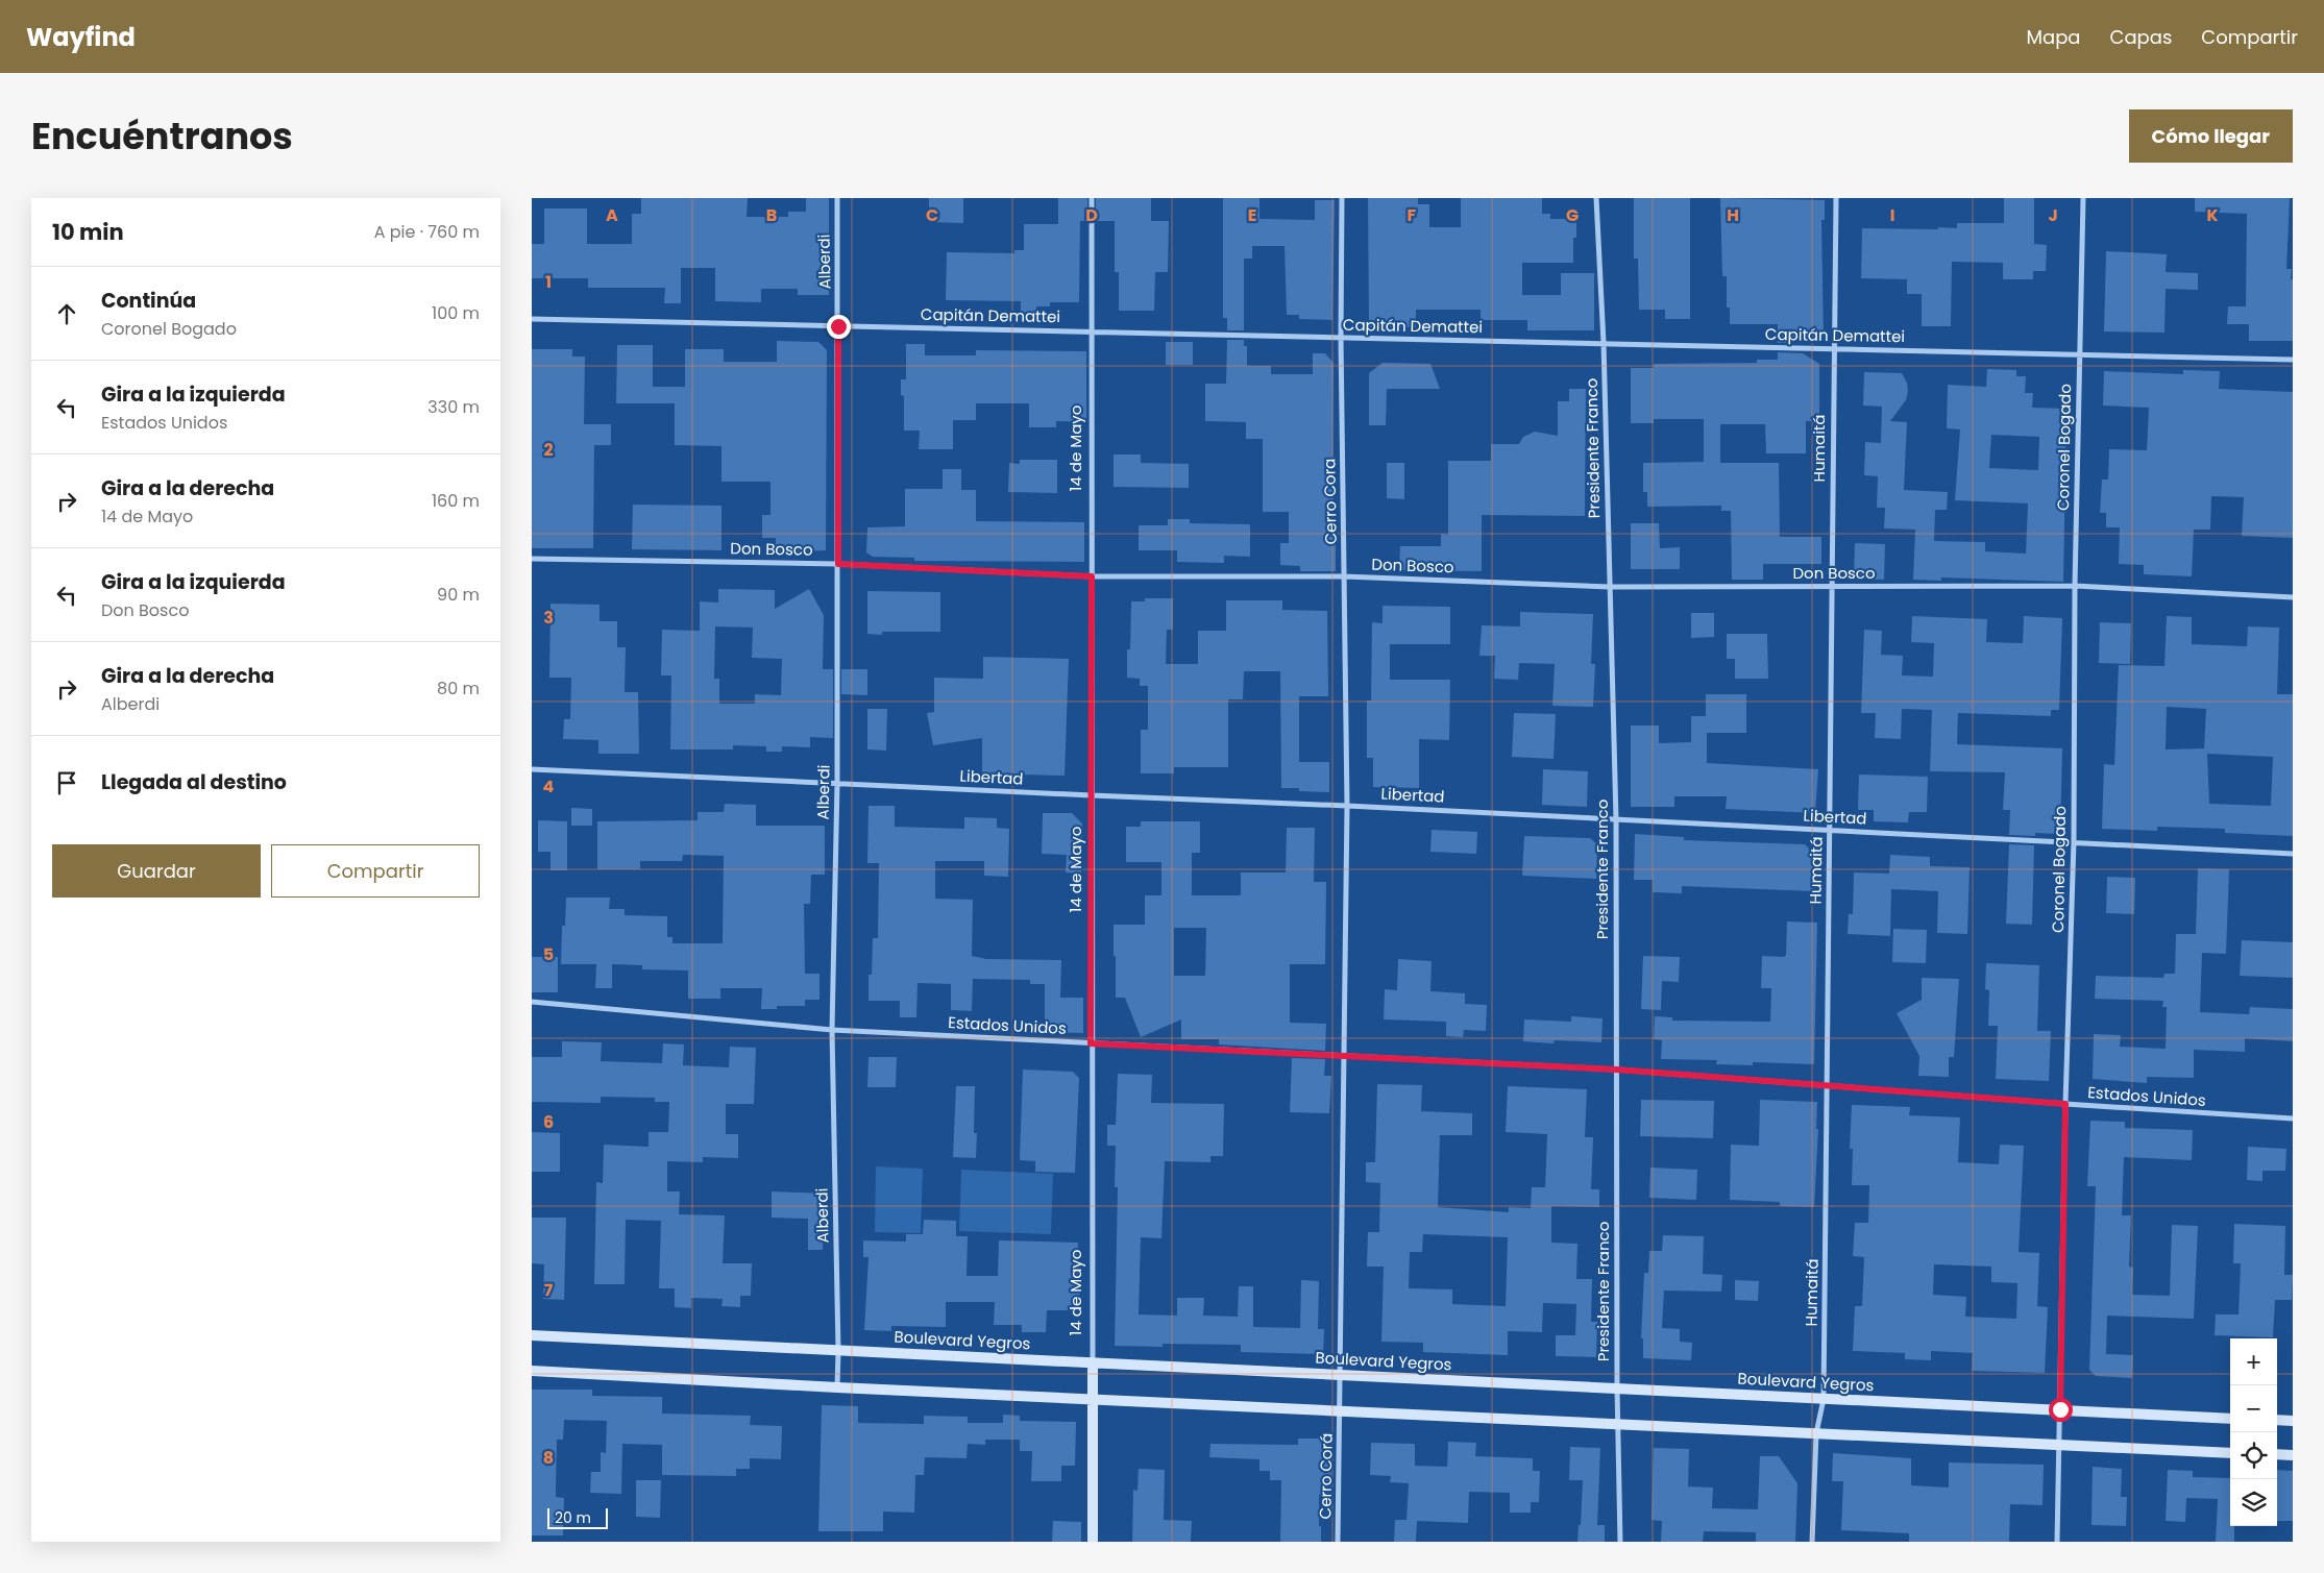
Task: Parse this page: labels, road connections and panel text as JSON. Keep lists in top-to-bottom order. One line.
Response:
{"streets":{"main road":["14 de Mayo","Boulevard Yegros"],"street":["Alberdi","Capitán Demattei","Coronel Bogado","Presidente Franco","Humaitá","Cerro Cora","Don Bosco","Libertad","Estados Unidos","Cerro Corá"]},"crossings":[["Alberdi","Capitán Demattei"],["Alberdi","Don Bosco"],["Alberdi","Libertad"],["Alberdi","Estados Unidos"],["Alberdi","Boulevard Yegros"],["Capitán Demattei","Coronel Bogado"],["Capitán Demattei","14 de Mayo"],["Capitán Demattei","Presidente Franco"],["Capitán Demattei","Humaitá"],["Capitán Demattei","Cerro Cora"],["Coronel Bogado","Don Bosco"],["Coronel Bogado","Libertad"],["Coronel Bogado","Estados Unidos"],["Coronel Bogado","Boulevard Yegros"],["14 de Mayo","Don Bosco"],["14 de Mayo","Libertad"],["14 de Mayo","Estados Unidos"],["14 de Mayo","Boulevard Yegros"],["Presidente Franco","Don Bosco"],["Presidente Franco","Libertad"],["Presidente Franco","Estados Unidos"],["Presidente Franco","Boulevard Yegros"],["Humaitá","Don Bosco"],["Humaitá","Libertad"],["Humaitá","Estados Unidos"],["Humaitá","Boulevard Yegros"],["Cerro Cora","Don Bosco"],["Cerro Cora","Libertad"],["Cerro Cora","Estados Unidos"],["Cerro Cora","Cerro Corá"],["Estados Unidos","Cerro Corá"],["Boulevard Yegros","Cerro Corá"]],"scale_bar":"20 m","page":{"header":"Wayfind","nav":["Mapa","Capas","Compartir"],"title":"Encuéntranos","buttons":["Cómo llegar",["Guardar","Compartir"]],"heading":["10 min","A pie · 760 m"],"list":[["Continúa","Coronel Bogado","100 m"],["Gira a la izquierda","Estados Unidos","330 m"],["Gira a la derecha","14 de Mayo","160 m"],["Gira a la izquierda","Don Bosco","90 m"],["Gira a la derecha","Alberdi","80 m"],"Llegada al destino"],"map_buttons":["+","−"],"scale":"20 m"},"grid":{"columns":["A","B","C","D","E","F","G","H","I","J","K"],"rows":["1","2","3","4","5","6","7","8"]}}
